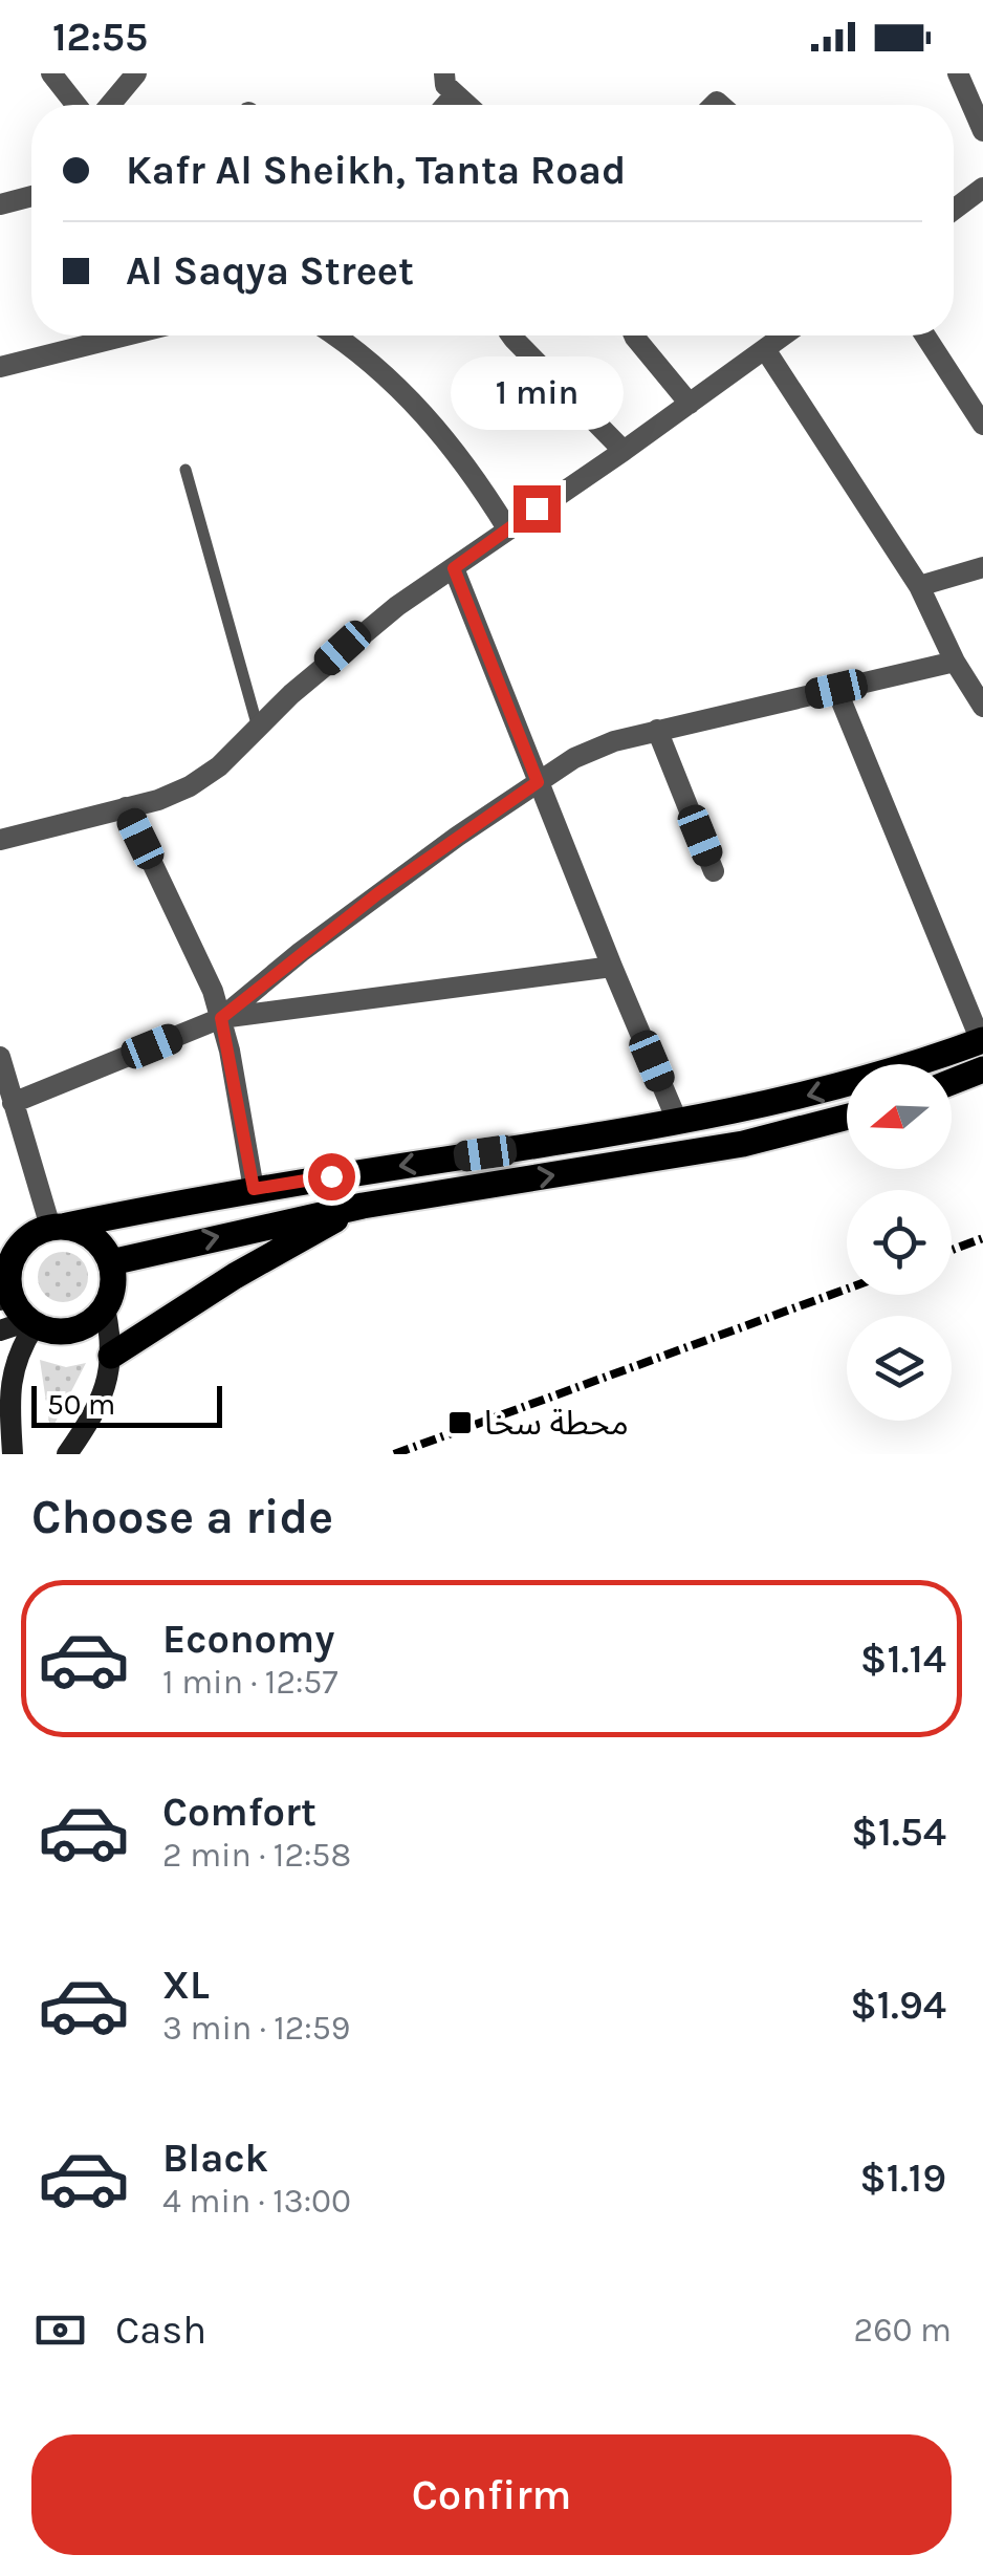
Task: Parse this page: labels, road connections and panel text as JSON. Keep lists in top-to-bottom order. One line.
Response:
{"places":{"transit":["محطة سخا"]},"scale_bar":"50 m","north":"left","page":{"status":"12:55","banner":["Kafr Al Sheikh, Tanta Road","Al Saqya Street"],"bubble":"1 min","scale":"50 m","heading":"Choose a ride","list":[{"name":"Economy","note":"1 min · 12:57","value":"$1.14"},{"name":"Comfort","note":"2 min · 12:58","value":"$1.54"},{"name":"XL","note":"3 min · 12:59","value":"$1.94"},{"name":"Black","note":"4 min · 13:00","value":"$1.19"}],"pay":["Cash","260 m"],"buttons":"Confirm"}}
